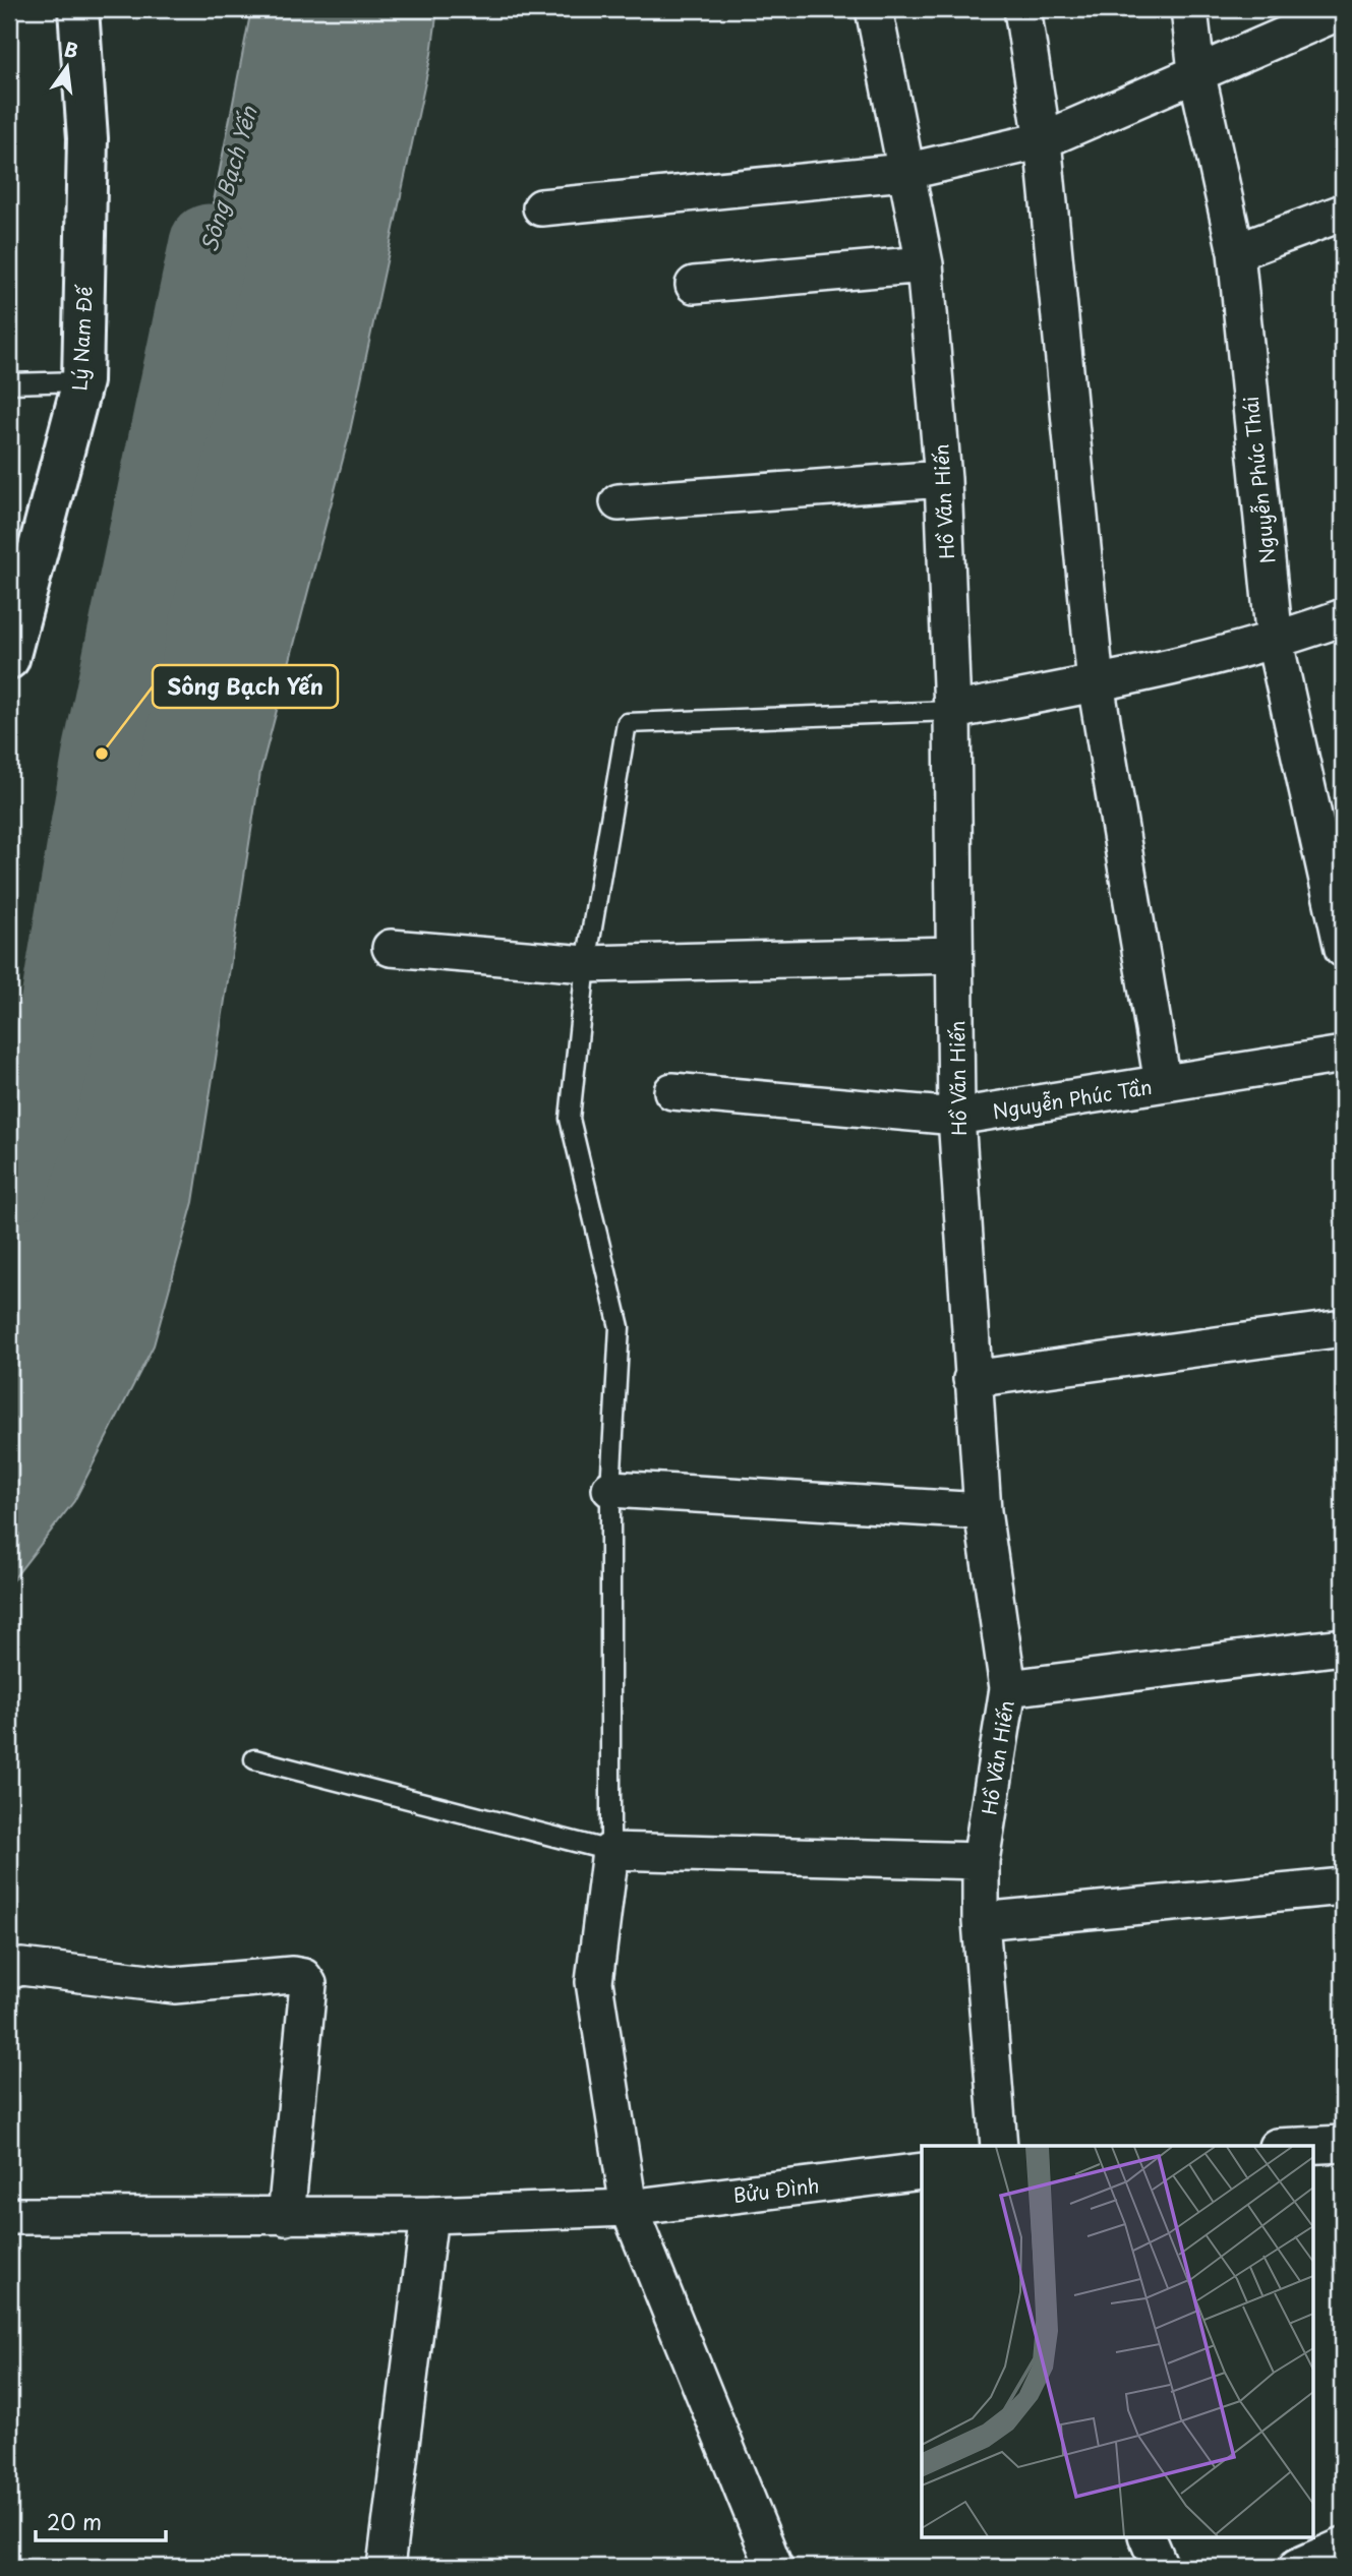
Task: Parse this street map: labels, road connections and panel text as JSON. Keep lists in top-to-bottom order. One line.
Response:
{"streets":{"street":["Lý Nam Đế","Nguyễn Phúc Thái","Hồ Văn Hiến","Nguyễn Phúc Tần","Bửu Đình"]},"crossings":[["Hồ Văn Hiến","Nguyễn Phúc Tần"]],"water":["Sông Bạch Yến"],"places":["Sông Bạch Yến"],"scale_bar":"20 m","north":"top"}
